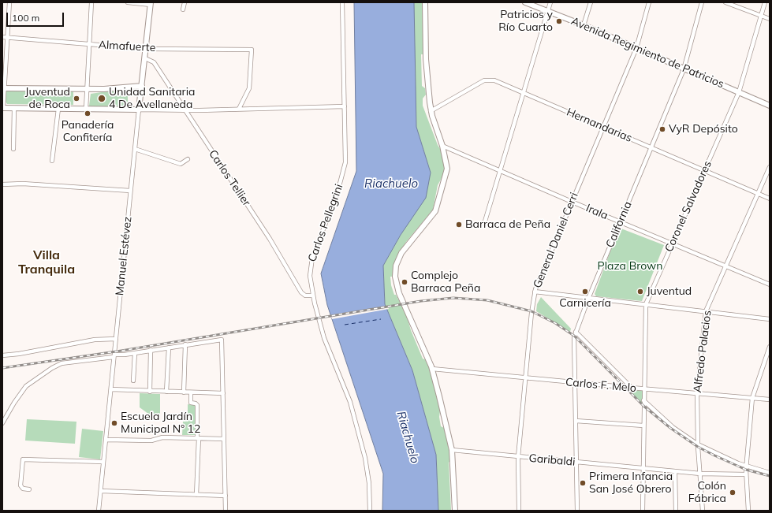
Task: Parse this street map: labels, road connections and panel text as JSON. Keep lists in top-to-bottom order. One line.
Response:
{"streets":{"main road":["Avenida Regimiento de Patricios","Manuel Estévez"],"street":["Almafuerte","Hernandarias","Carlos Tellier","Coronel Salvadores","Irala","Carlos Pellegrini","California","General Daniel Cerri","Alfredo Palacios","Carlos F. Melo","Garibaldi"]},"crossings":[["Almafuerte","Manuel Estévez"],["Avenida Regimiento de Patricios","Coronel Salvadores"],["Avenida Regimiento de Patricios","California"],["Avenida Regimiento de Patricios","General Daniel Cerri"],["Hernandarias","Coronel Salvadores"],["Hernandarias","California"],["Hernandarias","General Daniel Cerri"],["Hernandarias","Alfredo Palacios"],["Carlos Tellier","Carlos Pellegrini"],["Carlos Tellier","Manuel Estévez"],["Coronel Salvadores","Irala"],["Coronel Salvadores","Carlos F. Melo"],["Coronel Salvadores","Garibaldi"],["Irala","California"],["Irala","General Daniel Cerri"],["Irala","Alfredo Palacios"],["California","Carlos F. Melo"],["California","Garibaldi"],["General Daniel Cerri","Carlos F. Melo"],["General Daniel Cerri","Garibaldi"],["Alfredo Palacios","Carlos F. Melo"],["Alfredo Palacios","Garibaldi"]],"districts":["Villa Tranquila"],"water":["Riachuelo"],"parks":["Plaza Brown"],"places":["Patricios y Río Cuarto","Juventud de Roca","Unidad Sanitaria 4 De Avellaneda","Panadería Confitería","VyR Depósito","Barraca de Peña","Complejo Barraca Peña","Carnicería","Juventud","Escuela Jardín Municipal Nº 12","Primera Infancia San José Obrero","Colón Fábrica"],"scale_bar":"100 m"}
